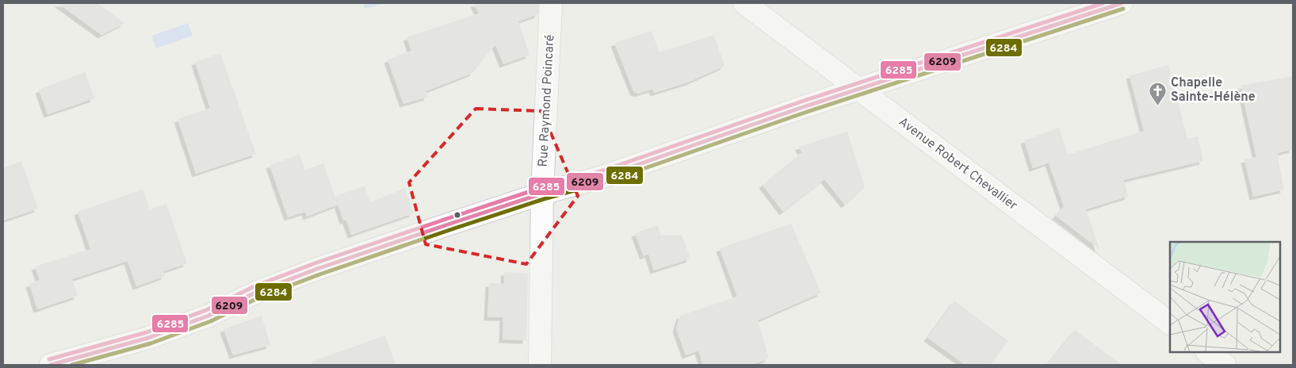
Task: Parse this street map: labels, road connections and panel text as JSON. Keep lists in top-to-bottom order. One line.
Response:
{"streets":{"street":["Rue Raymond Poincaré","Avenue Robert Chevallier"]},"places":{"church":["Chapelle Sainte-Hélène"]},"lines":["transit line 6209","transit line 6285","transit line 6284"]}
